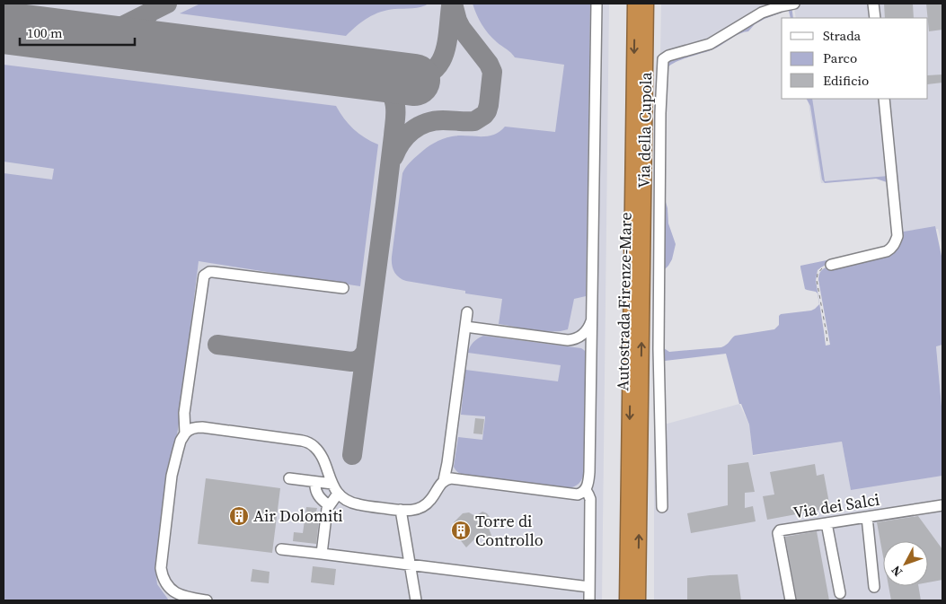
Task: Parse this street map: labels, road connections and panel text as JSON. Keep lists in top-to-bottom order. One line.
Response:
{"streets":{"highway":["Autostrada Firenze-Mare"],"street":["Via della Cupola","Via dei Salci"]},"places":{"building":["Air Dolomiti","Torre di Controllo"]},"legend":["Strada","Parco","Edificio"],"scale_bar":"100 m","north":"bottom left"}
